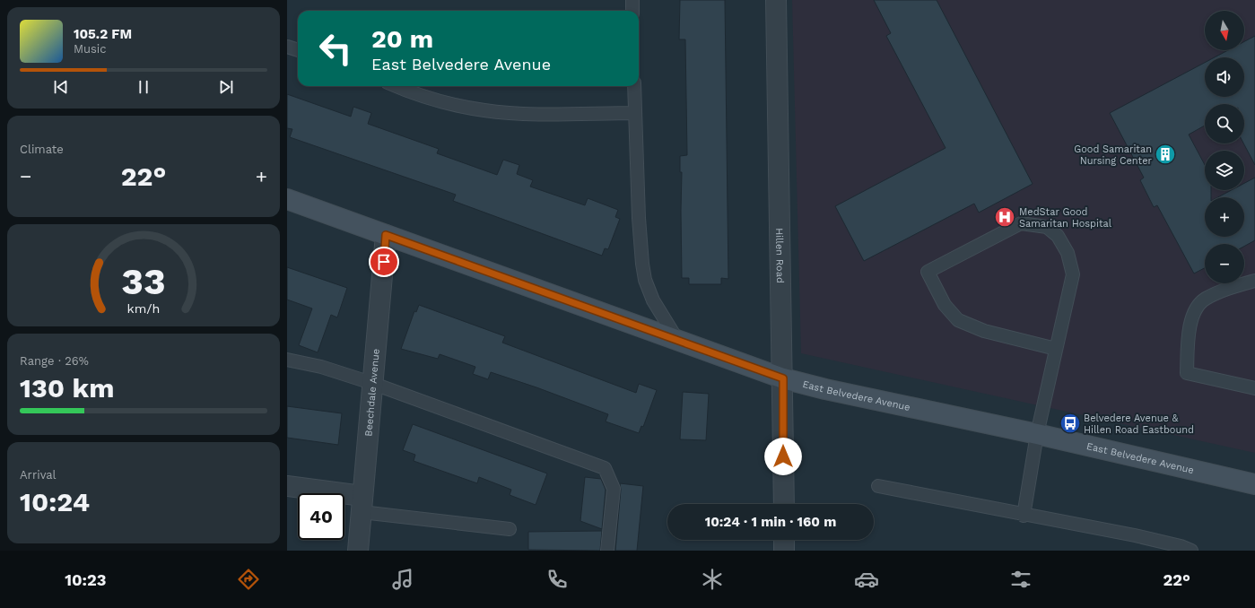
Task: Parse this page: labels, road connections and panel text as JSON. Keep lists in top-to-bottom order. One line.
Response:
{"streets":{"main road":["East Belvedere Avenue"],"street":["Hillen Road","Beechdale Avenue"]},"crossings":[["Hillen Road","East Belvedere Avenue"],["Beechdale Avenue","East Belvedere Avenue"]],"places":{"building":["Good Samaritan Nursing Center"],"hospital":["MedStar Good Samaritan Hospital"],"bus stop":["Belvedere Avenue & Hillen Road Eastbound"]},"north":"bottom","page":{"map_buttons":["+","−"],"turn":["20 m","East Belvedere Avenue"],"song":["105.2 FM","Music"],"tile":["Climate",["Range · 26%","130 km"],["Arrival","10:24"]],"heat":["−","22°","+"],"limit":"40","trip":"10:24 · 1 min · 160 m","tabs":["10:23","22°"],"gauge":["33","km/h"]}}
